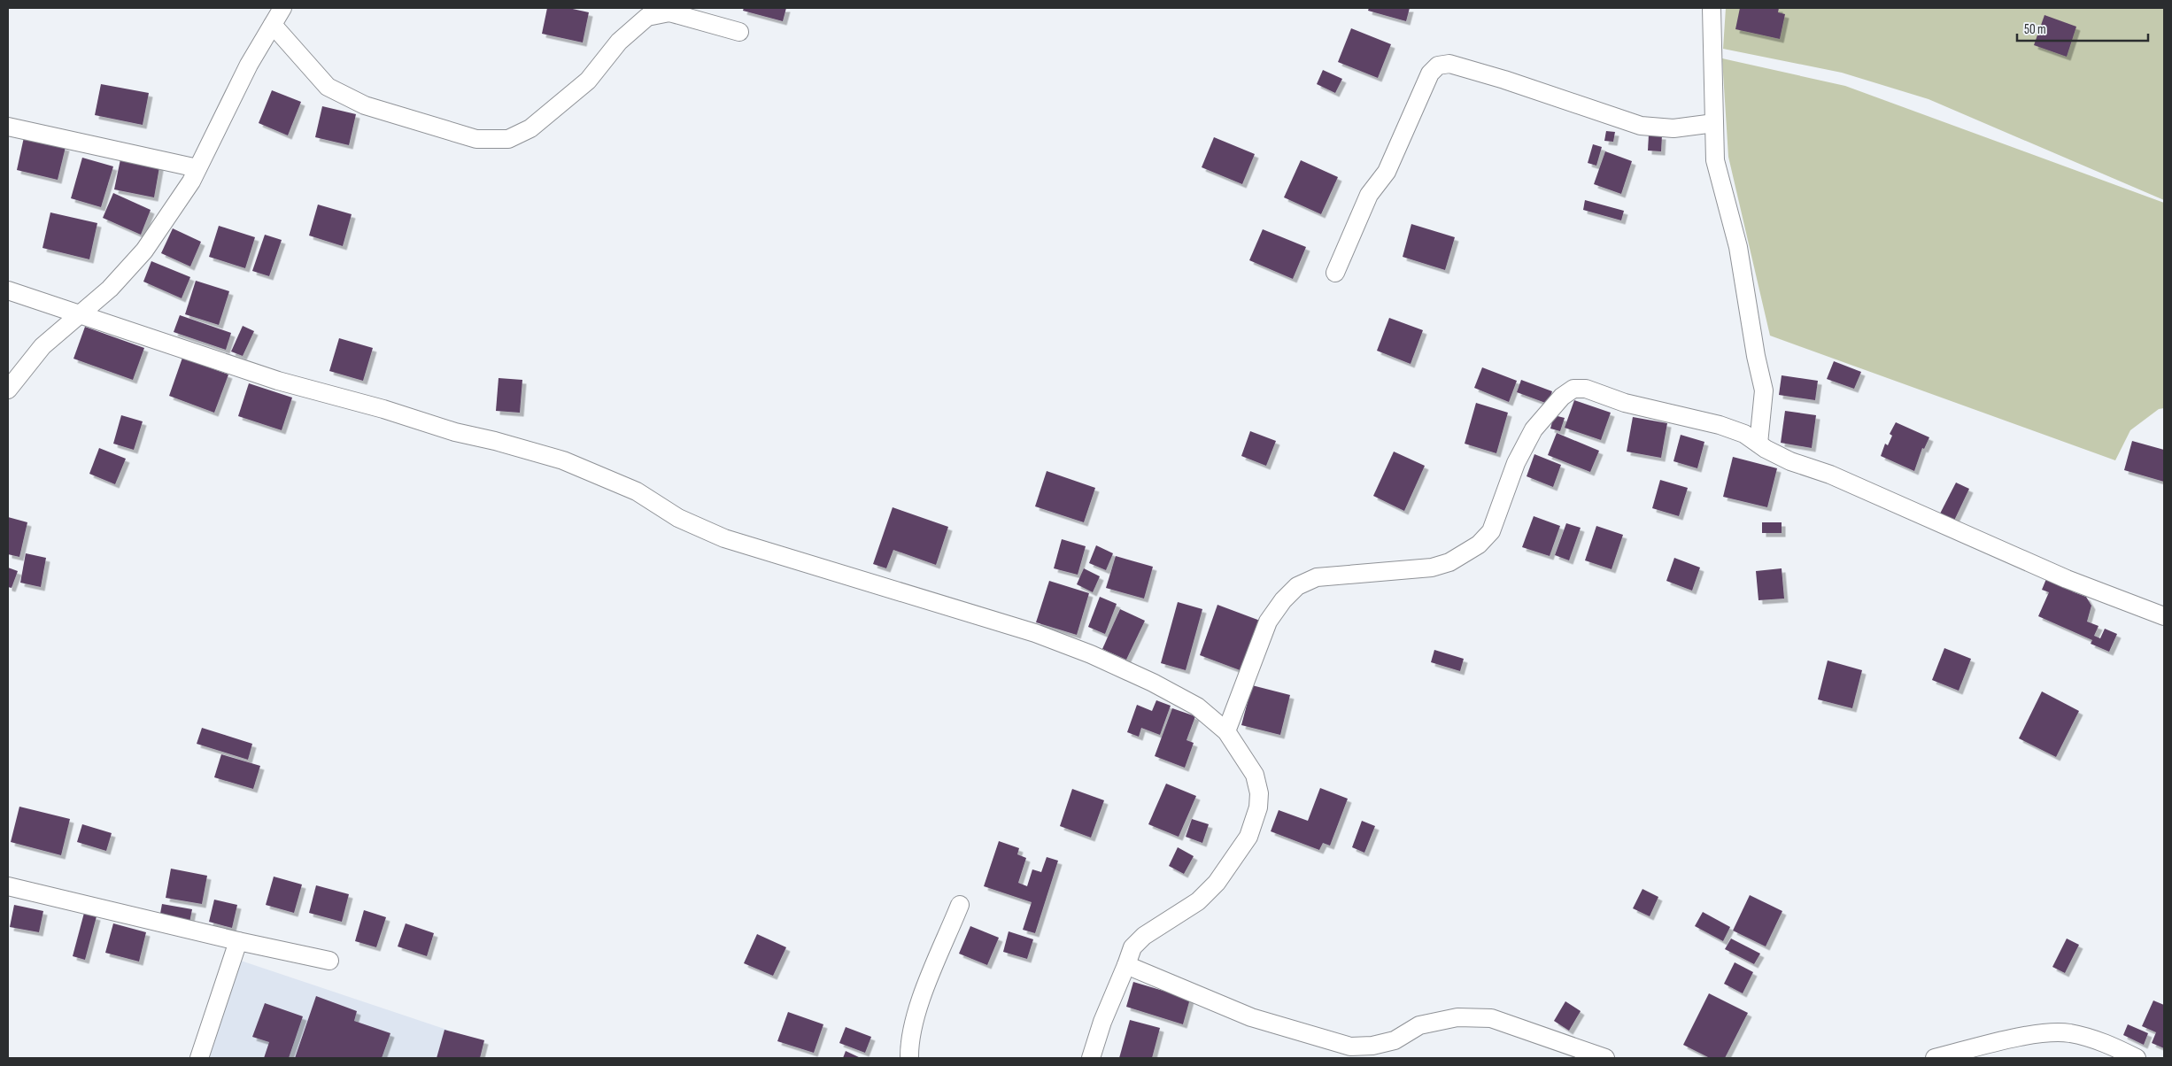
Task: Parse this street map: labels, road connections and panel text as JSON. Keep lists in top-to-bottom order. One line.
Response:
{"scale_bar":"50 m"}
